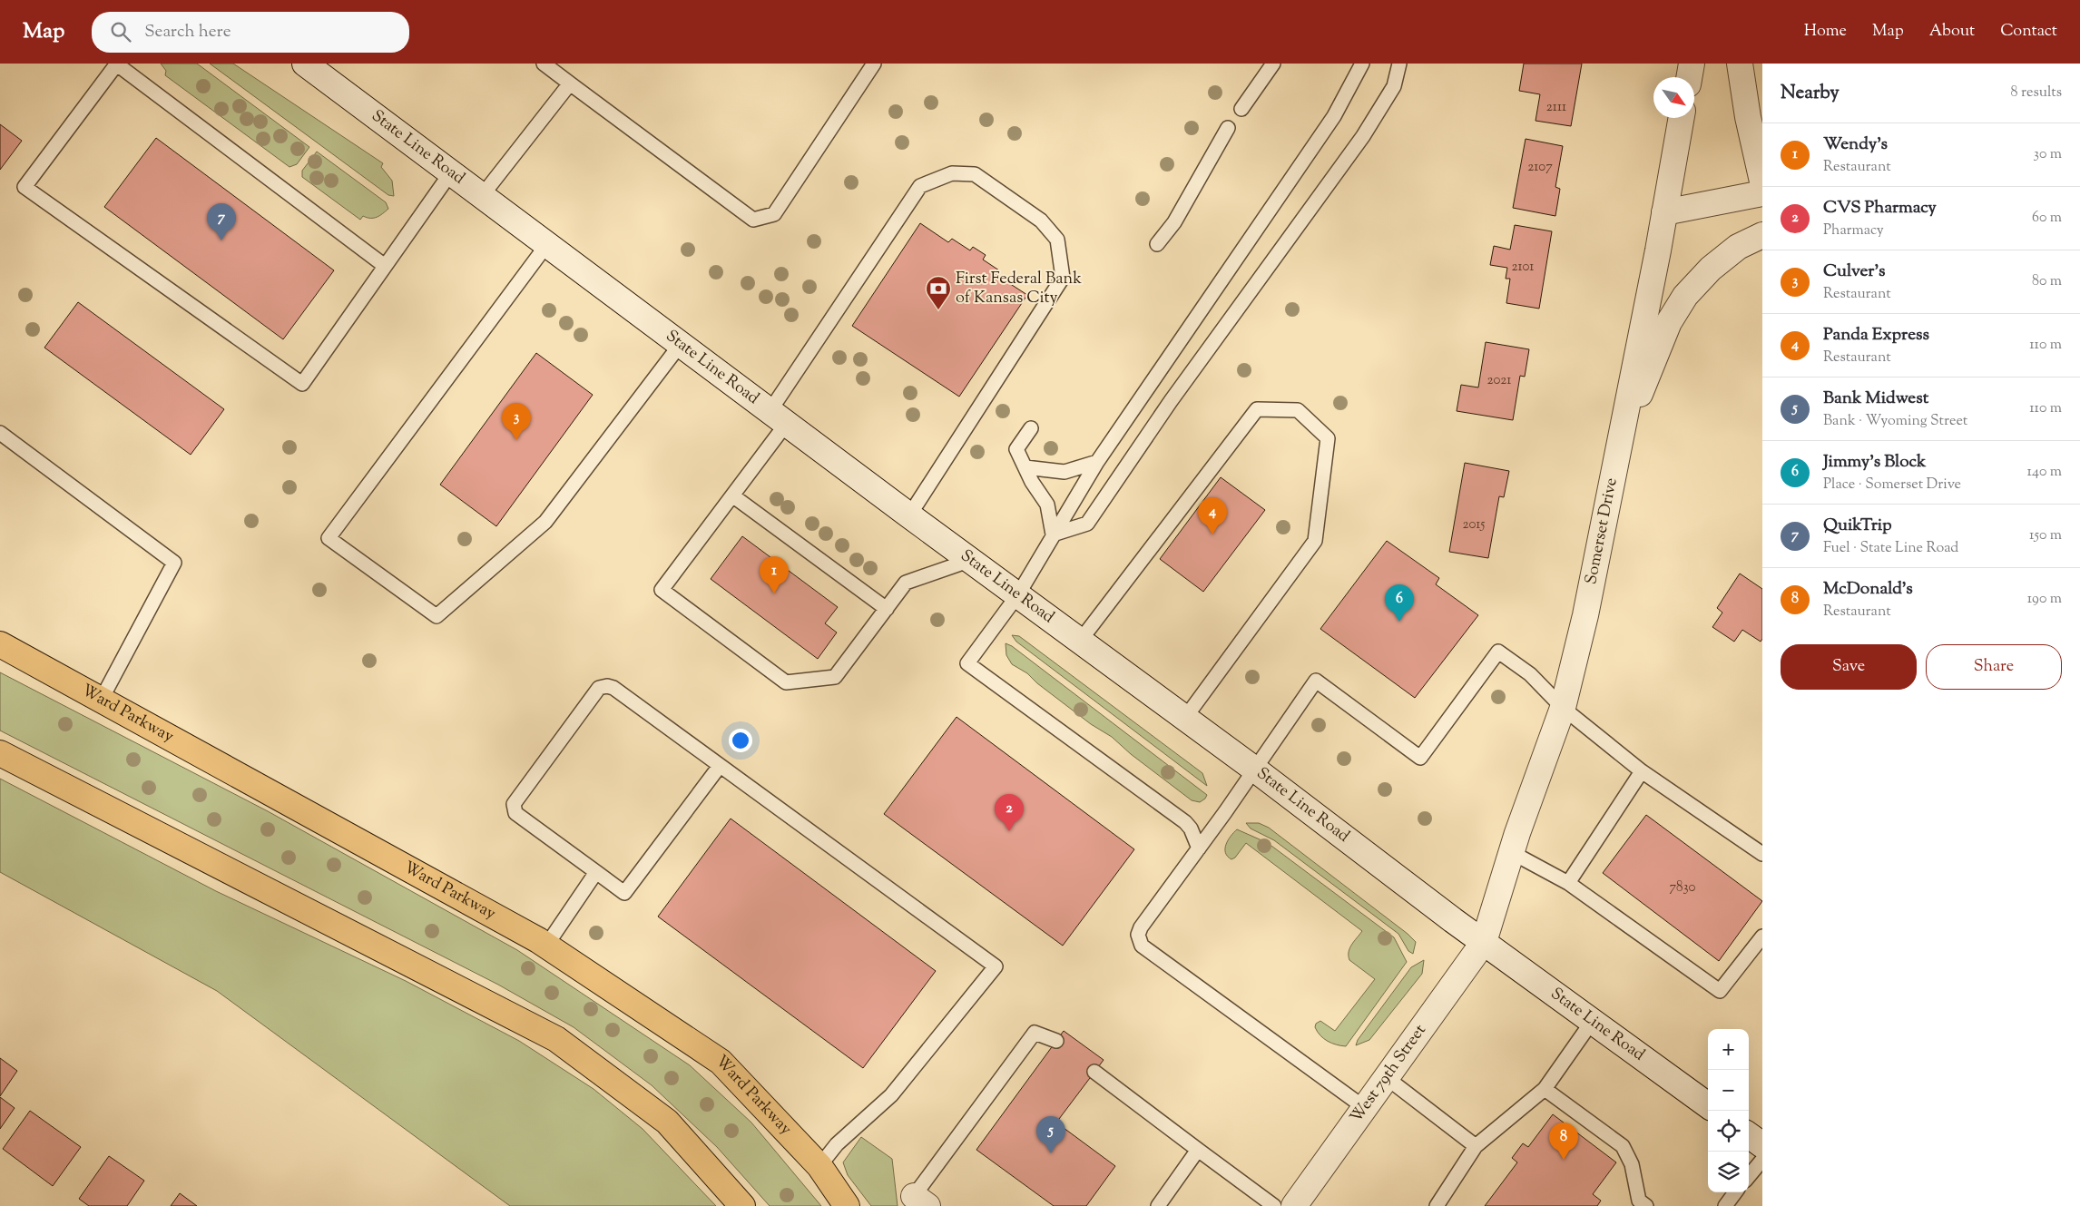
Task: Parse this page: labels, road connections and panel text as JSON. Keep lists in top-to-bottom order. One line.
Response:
{"streets":{"main road":["State Line Road","Somerset Drive","Ward Parkway","West 79th Street"]},"crossings":[["State Line Road","Somerset Drive"],["State Line Road","West 79th Street"],["Somerset Drive","West 79th Street"]],"places":{"bank":["First Federal Bank of Kansas City"]},"house_numbers":["2111","2107","2101","2021","2015","7830"],"north":"bottom right","page":{"header":"Map","search":"Search here","nav":["Home","Map","About","Contact"],"heading":["Nearby","8 results"],"list":[{"mark":"1","name":"Wendy's","note":"Restaurant","value":"30 m"},{"mark":"2","name":"CVS Pharmacy","note":"Pharmacy","value":"60 m"},{"mark":"3","name":"Culver's","note":"Restaurant","value":"80 m"},{"mark":"4","name":"Panda Express","note":"Restaurant","value":"110 m"},{"mark":"5","name":"Bank Midwest","note":"Bank · Wyoming Street","value":"110 m"},{"mark":"6","name":"Jimmy's Block","note":"Place · Somerset Drive","value":"140 m"},{"mark":"7","name":"QuikTrip","note":"Fuel · State Line Road","value":"150 m"},{"mark":"8","name":"McDonald's","note":"Restaurant","value":"190 m"}],"pins":["7","3","4","1","6","2","5","8"],"buttons":["Save","Share"],"map_buttons":["+","−"]}}
